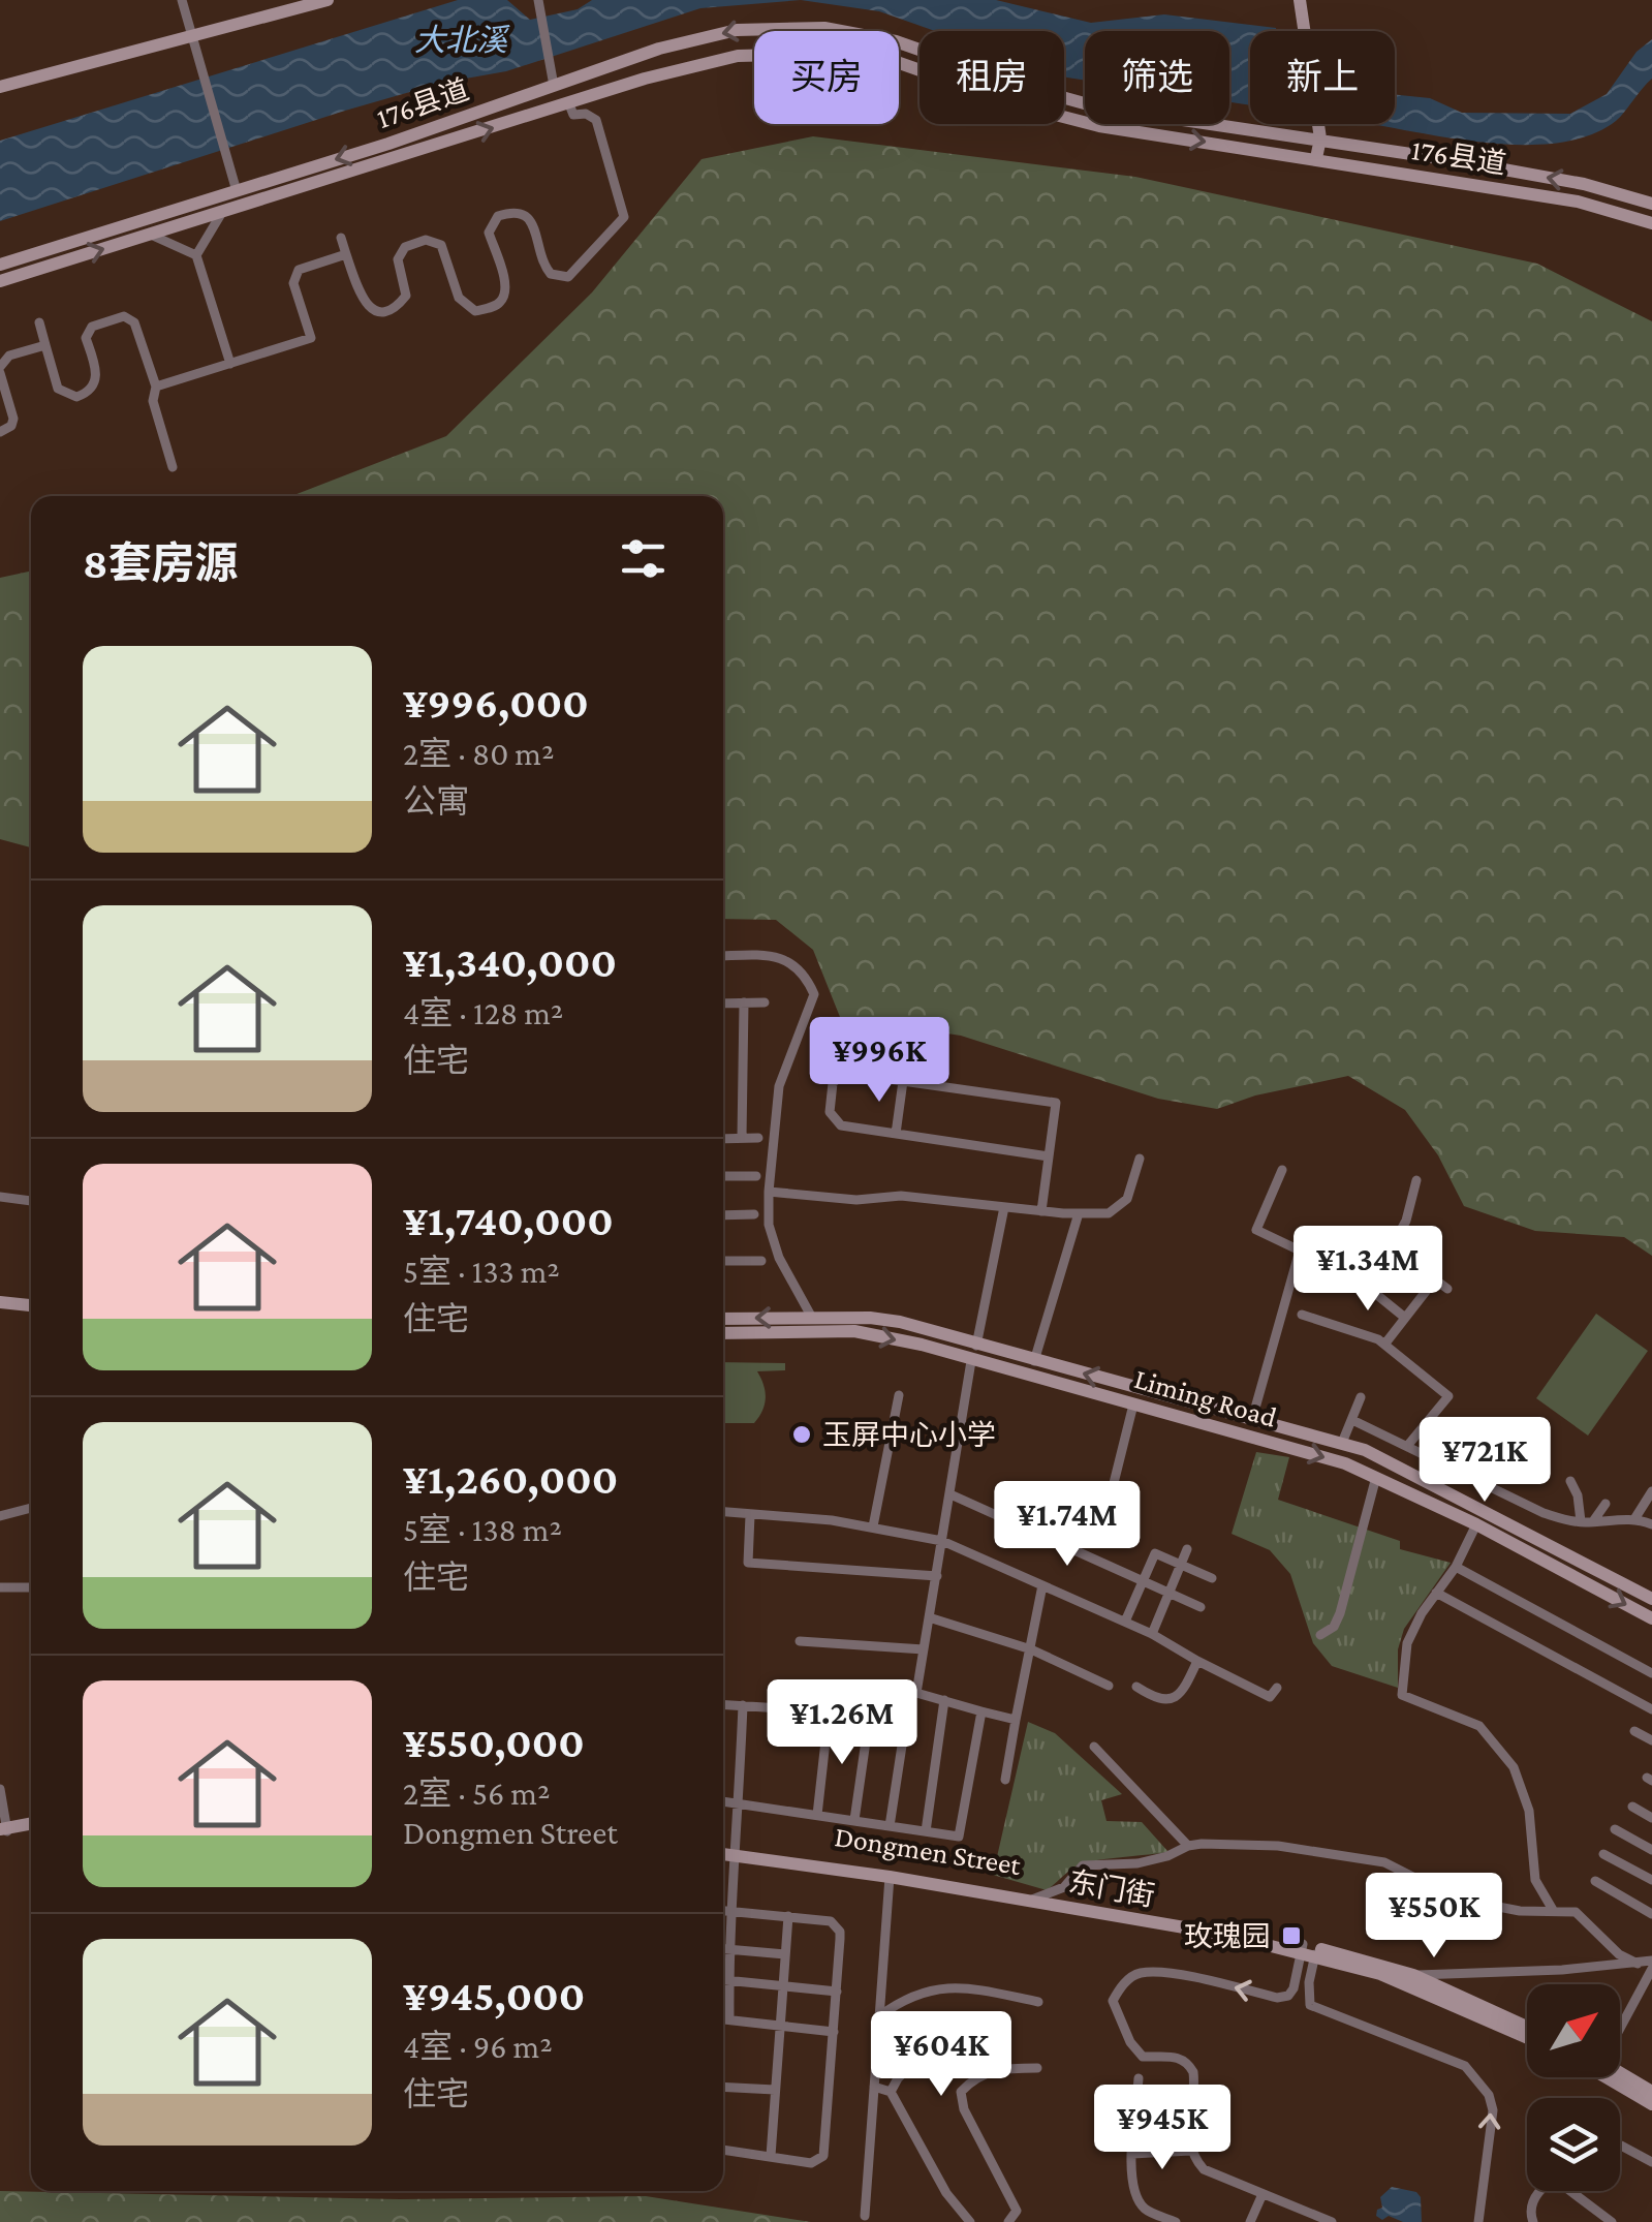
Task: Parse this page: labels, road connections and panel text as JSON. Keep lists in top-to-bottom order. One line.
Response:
{"streets":{"street":["176县道","Liming Road","Dongmen Street","东门街"]},"crossings":[["Dongmen Street","东门街"]],"water":["大北溪"],"places":{"other":["玉屏中心小学"],"transit":["玫瑰园"]},"north":"top right","page":{"chip":["买房","租房","筛选","新上"],"heading":"8套房源","list":[{"name":"¥996,000","note":"2室 · 80 m² · 公寓"},{"name":"¥1,340,000","note":"4室 · 128 m² · 住宅"},{"name":"¥1,740,000","note":"5室 · 133 m² · 住宅"},{"name":"¥1,260,000","note":"5室 · 138 m² · 住宅"},{"name":"¥550,000","note":"2室 · 56 m² · Dongmen Street"},{"name":"¥945,000","note":"4室 · 96 m² · 住宅"}],"price":["¥996K","¥1.34M","¥721K","¥1.74M","¥1.26M","¥550K","¥604K","¥945K"]}}
